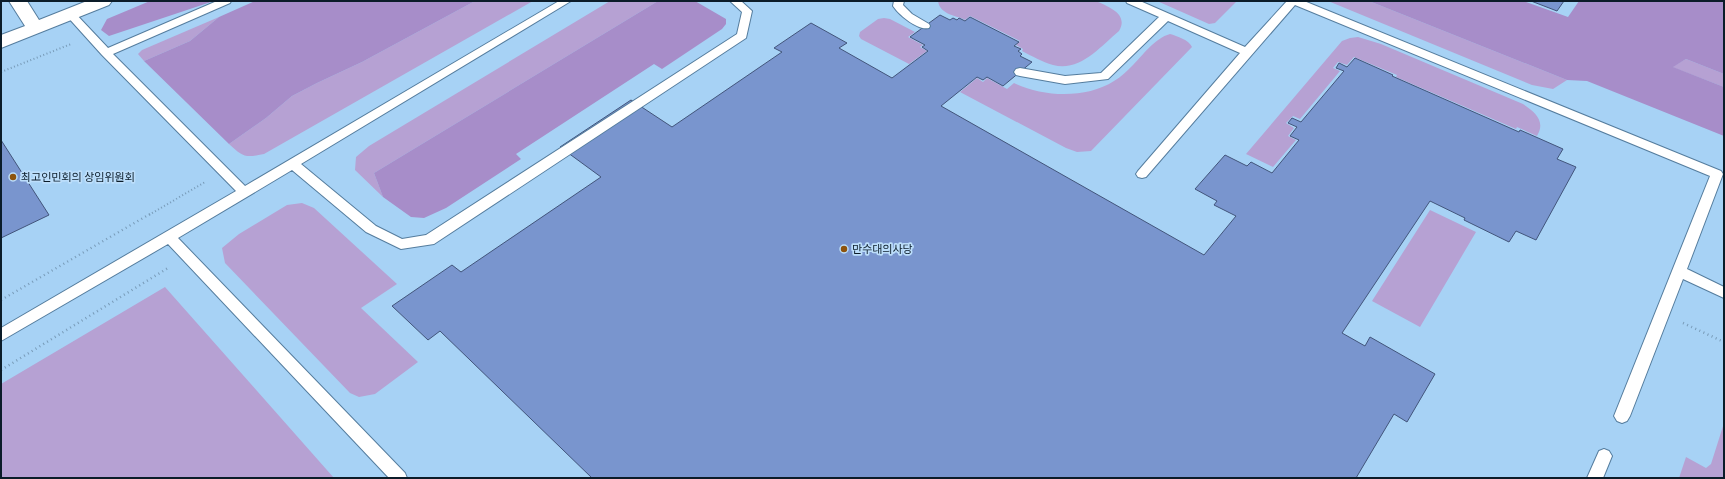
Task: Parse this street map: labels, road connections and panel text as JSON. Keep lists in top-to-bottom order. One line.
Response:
{"places":["최고인민회의 상임위원회","만수대의사당"]}
